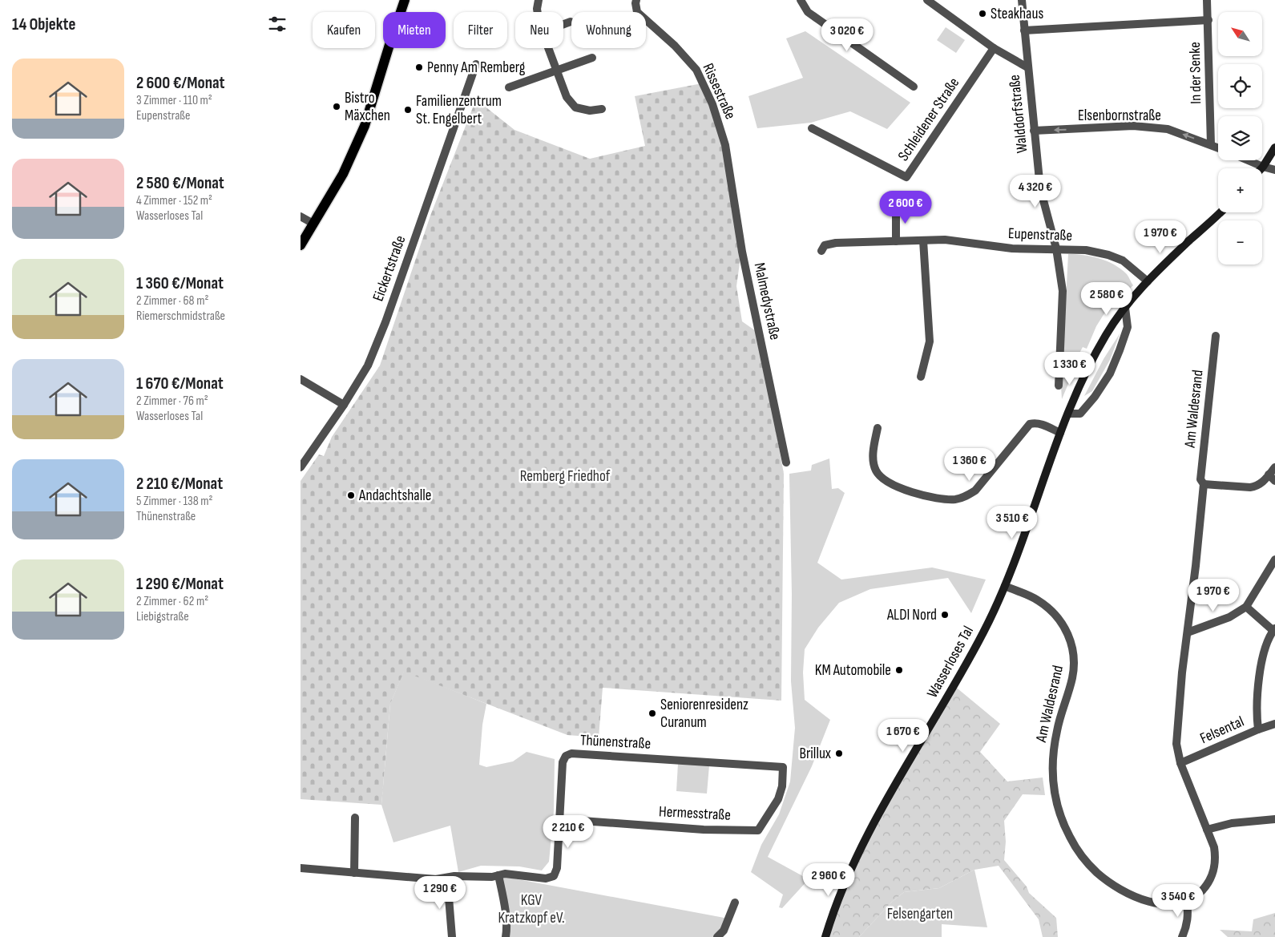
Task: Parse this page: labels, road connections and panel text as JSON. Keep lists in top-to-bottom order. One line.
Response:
{"streets":{"main road":["Wasserloses Tal"],"street":["In der Senke","Rissestraße","Walddorfstraße","Elsenbornstraße","Schleidener Straße","Eupenstraße","Eickertstraße","Malmedystraße","Am Waldesrand","Felsental","Thünenstraße","Hermesstraße"]},"crossings":[["In der Senke","Elsenbornstraße"],["Rissestraße","Malmedystraße"],["Walddorfstraße","Elsenbornstraße"],["Walddorfstraße","Eupenstraße"],["Eupenstraße","Wasserloses Tal"],["Am Waldesrand","Wasserloses Tal"],["Am Waldesrand","Felsental"],["Thünenstraße","Hermesstraße"]],"one_way":["Elsenbornstraße"],"parks":["Remberg Friedhof","KGV Kratzkopf eV.","Felsengarten"],"places":["Steakhaus","Penny Am Remberg","Bistro Mäxchen","Familienzentrum St. Engelbert","Andachtshalle","ALDI Nord","KM Automobile","Seniorenresidenz Curanum","Brillux"],"north":"top left","page":{"heading":"14 Objekte","map_buttons":["+","−"],"chip":["Kaufen","Mieten","Filter","Neu","Wohnung"],"price":["3 020 €","4 320 €","2 600 €","1 970 €","2 580 €","1 330 €","1 360 €","3 510 €","1 970 €","1 670 €","2 210 €","2 960 €","1 290 €","3 540 €"],"list":[{"name":"2 600 €/Monat","note":"3 Zimmer · 110 m² · Eupenstraße"},{"name":"2 580 €/Monat","note":"4 Zimmer · 152 m² · Wasserloses Tal"},{"name":"1 360 €/Monat","note":"2 Zimmer · 68 m² · Riemerschmidstraße"},{"name":"1 670 €/Monat","note":"2 Zimmer · 76 m² · Wasserloses Tal"},{"name":"2 210 €/Monat","note":"5 Zimmer · 138 m² · Thünenstraße"},{"name":"1 290 €/Monat","note":"2 Zimmer · 62 m² · Liebigstraße"}]}}
